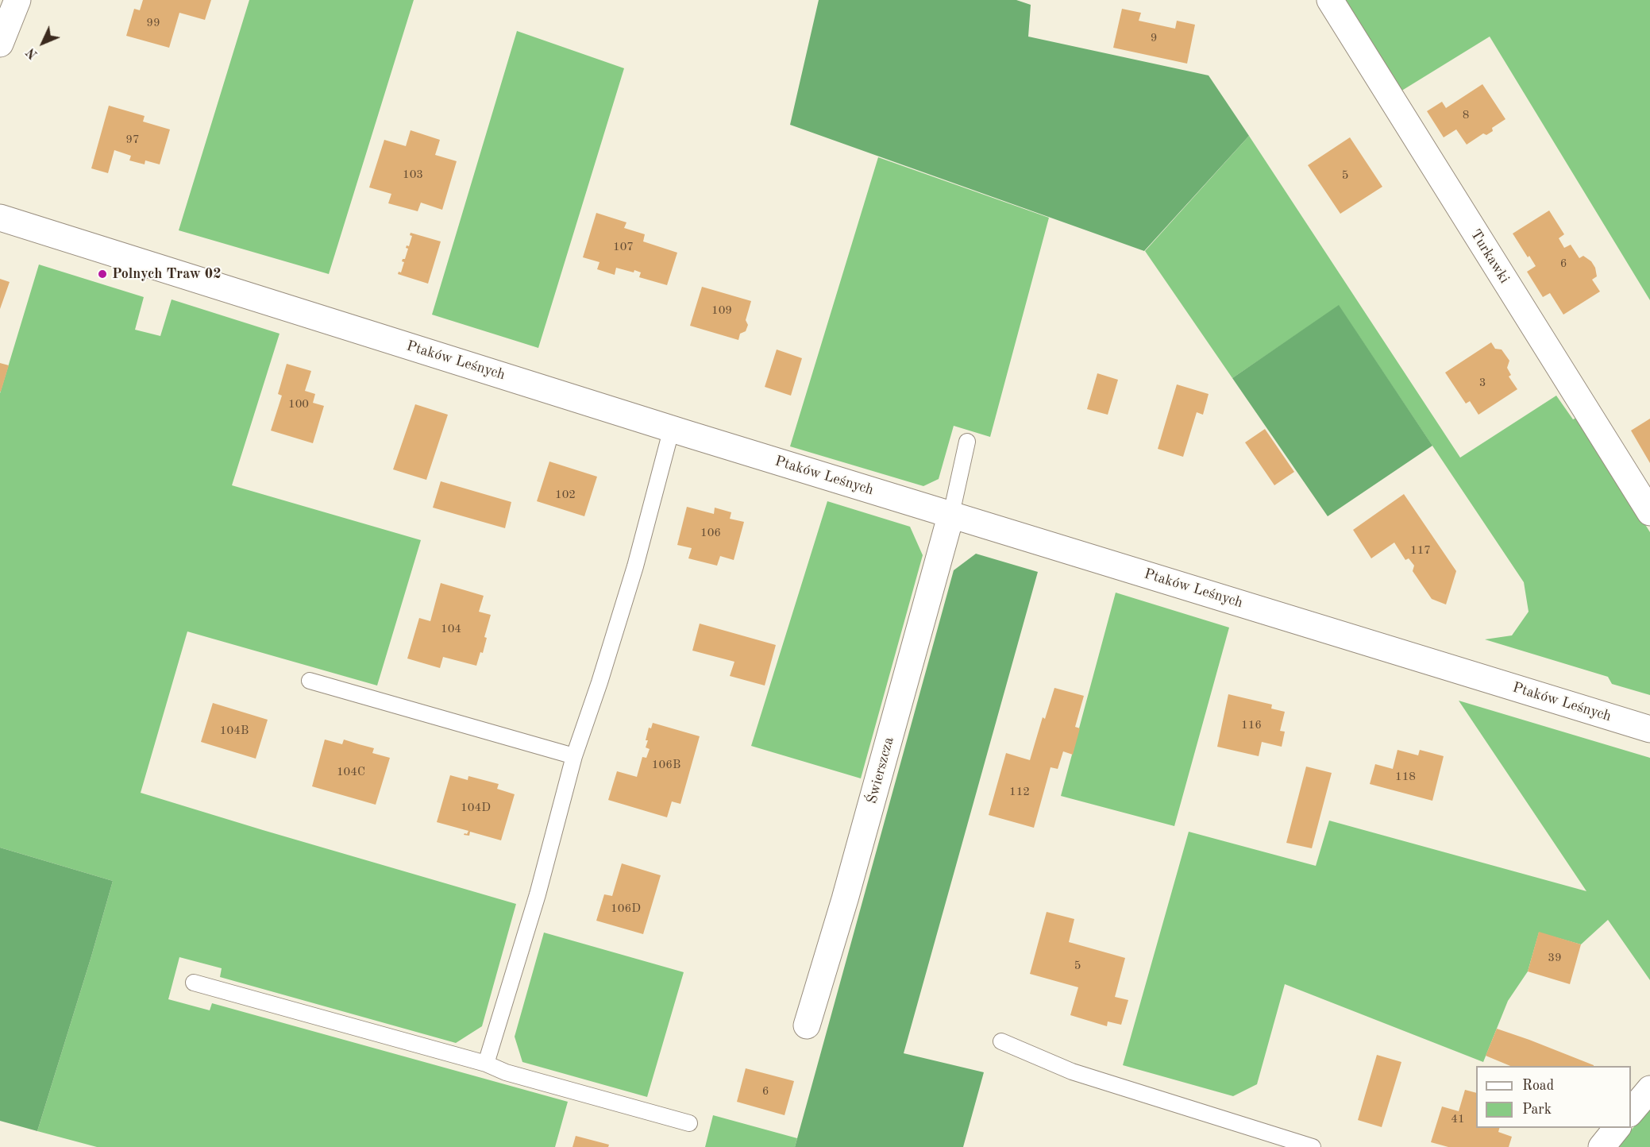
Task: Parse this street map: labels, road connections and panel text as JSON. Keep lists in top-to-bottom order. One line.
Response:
{"streets":{"street":["Turkawki","Ptaków Leśnych","Świerszcza"]},"crossings":[["Ptaków Leśnych","Świerszcza"]],"places":["Polnych Traw 02"],"house_numbers":["99","9","8","97","103","5","107","6","109","3","100","102","106","117","104","116","104B","106B","104C","118","112","104D","106D","39","5","6","41"],"legend":["Road","Park"],"north":"bottom left"}
